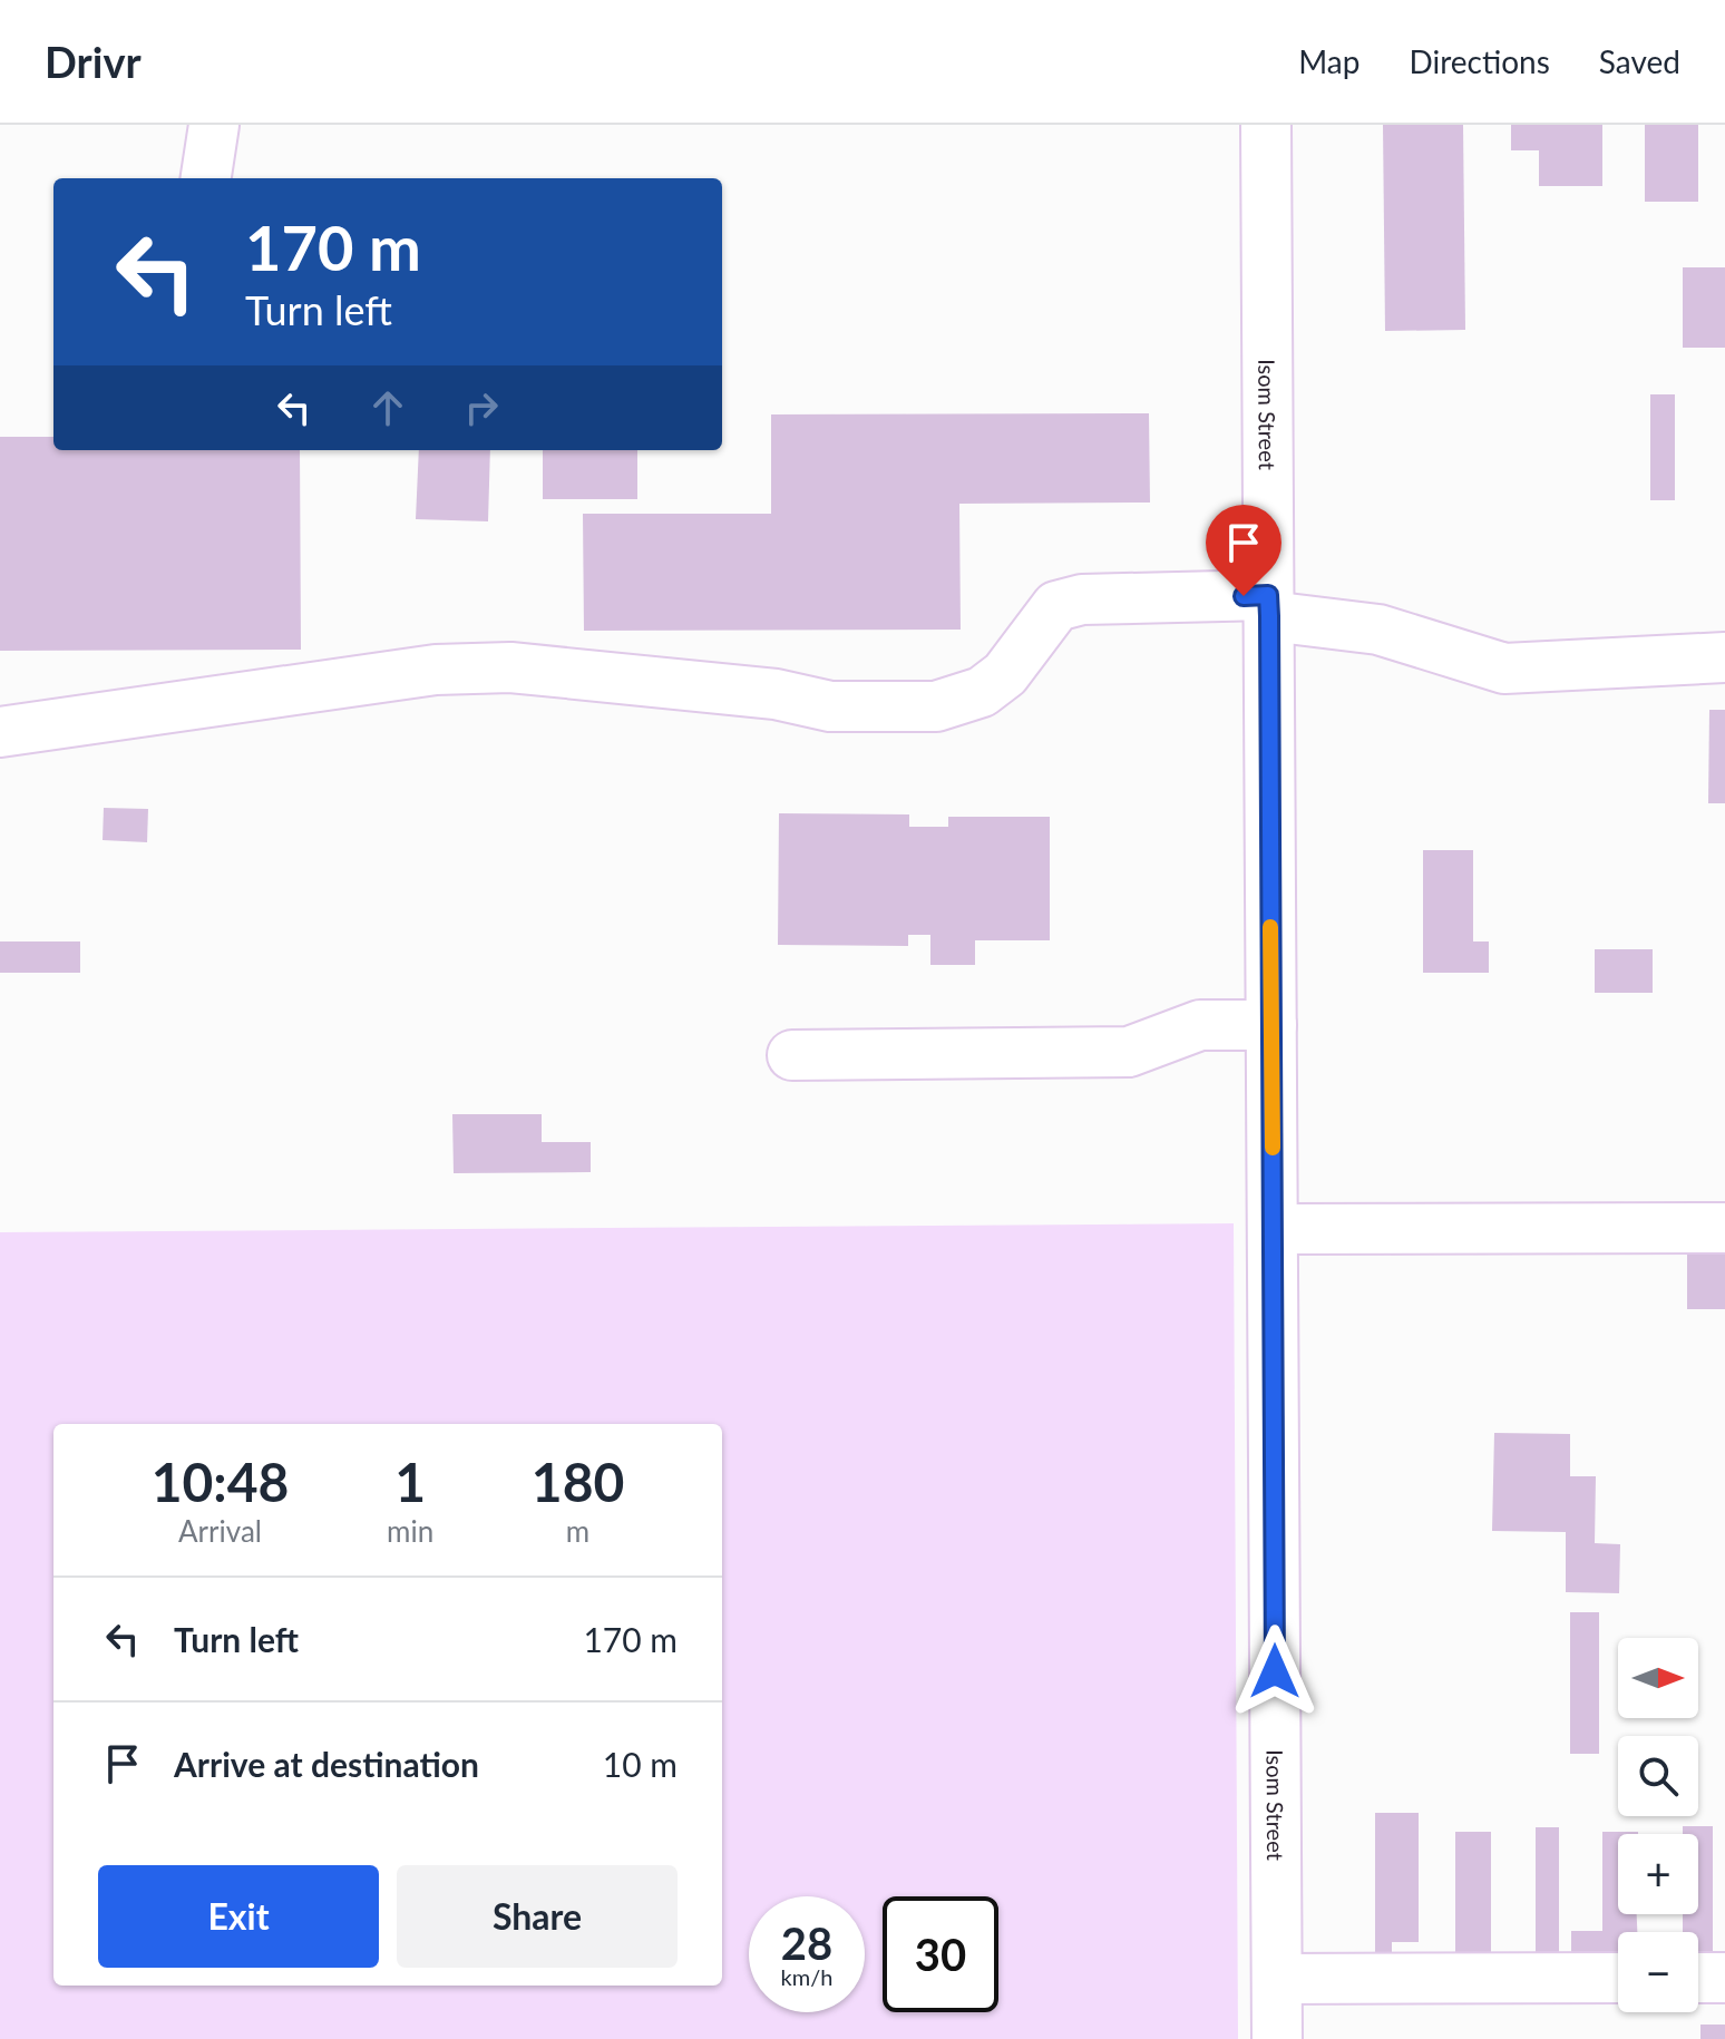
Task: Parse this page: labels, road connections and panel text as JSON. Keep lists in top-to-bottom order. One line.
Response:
{"streets":{"street":["Isom Street"]},"north":"right","page":{"header":"Drivr","nav":["Map","Directions","Saved"],"turn":["170 m","Turn left"],"eta":["10:48","Arrival","1","min","180","m"],"list":[{"name":"Turn left","value":"170 m"},{"name":"Arrive at destination","value":"10 m"}],"map_buttons":["+","−"],"buttons":["Exit","Share"],"speed":"28 km/h","limit":"30"}}
